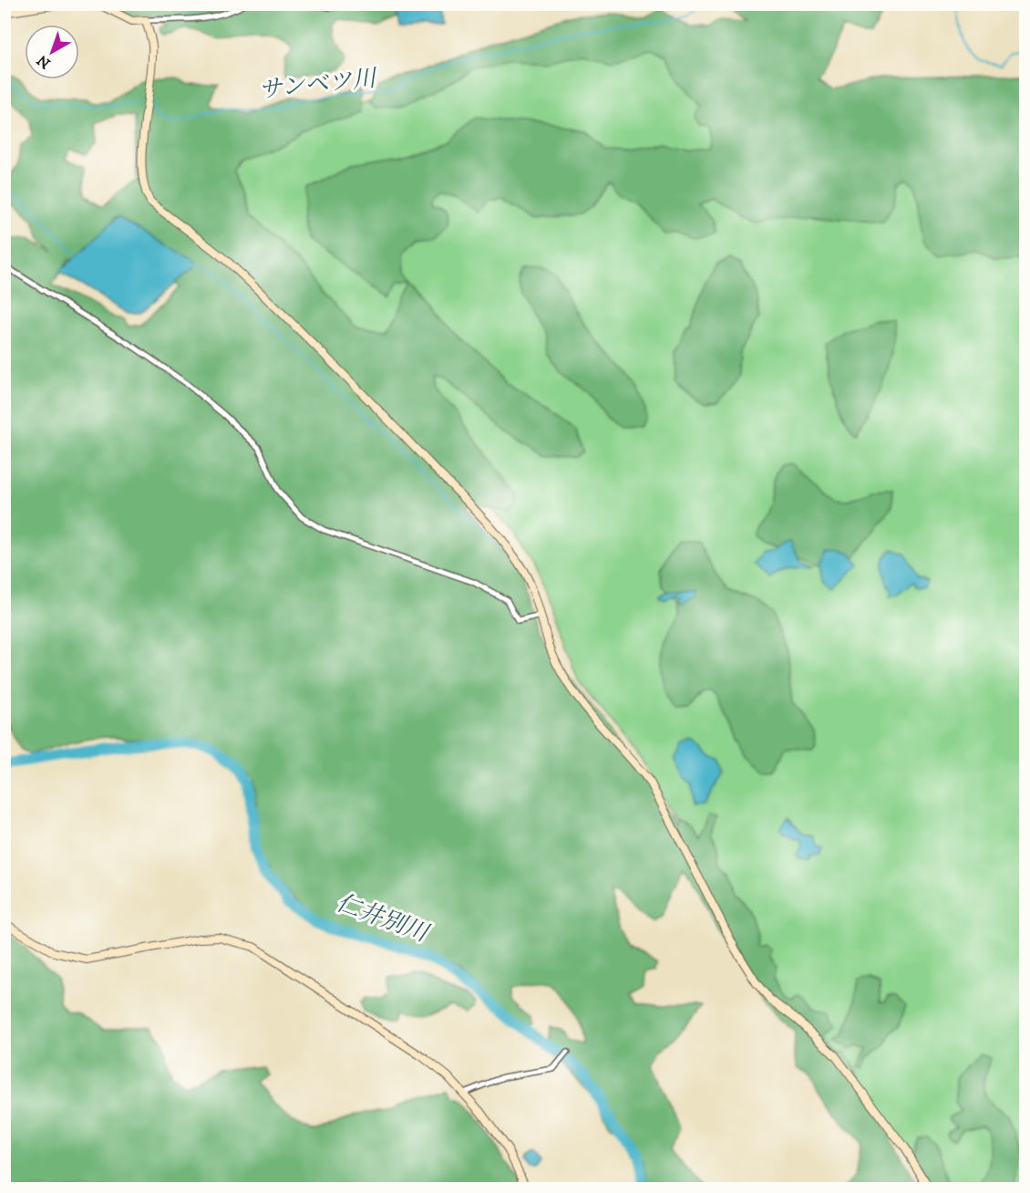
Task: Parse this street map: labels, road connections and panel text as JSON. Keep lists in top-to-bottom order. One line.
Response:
{"water":["サンベツ川","仁井別川"],"north":"bottom left"}
